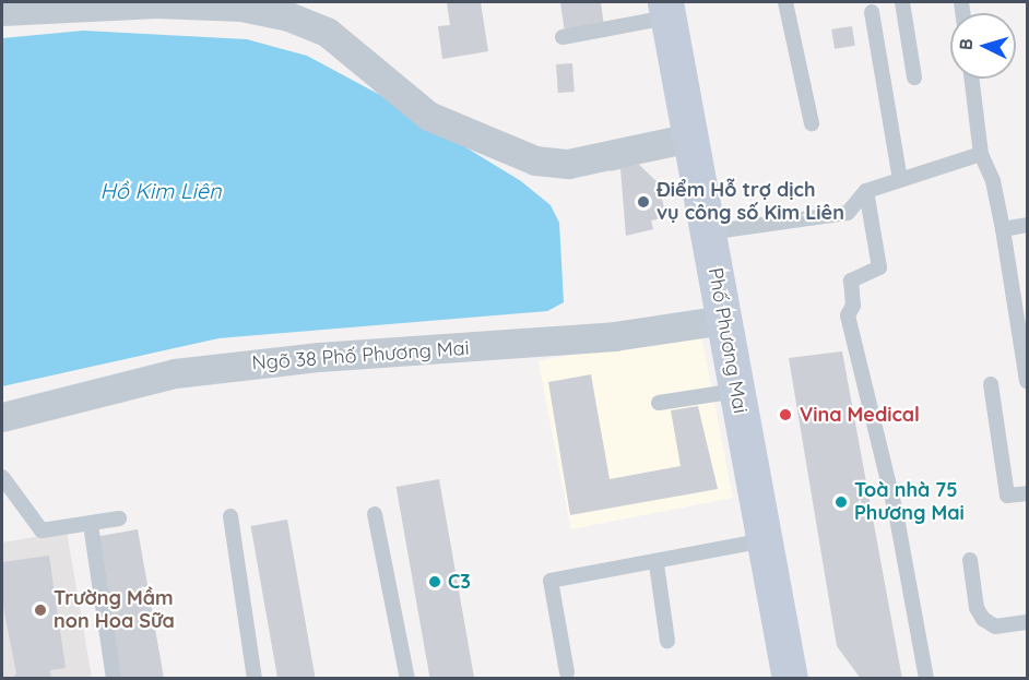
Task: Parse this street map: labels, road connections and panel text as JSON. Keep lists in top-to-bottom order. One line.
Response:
{"streets":{"street":["Phố Phương Mai","Ngõ 38 Phố Phương Mai"]},"crossings":[["Phố Phương Mai","Ngõ 38 Phố Phương Mai"]],"water":["Hồ Kim Liên"],"places":["Điểm Hỗ trợ dịch vụ công số Kim Liên","Vina Medical","Toà nhà 75 Phương Mai","C3","Trường Mầm non Hoa Sữa"],"north":"left"}
